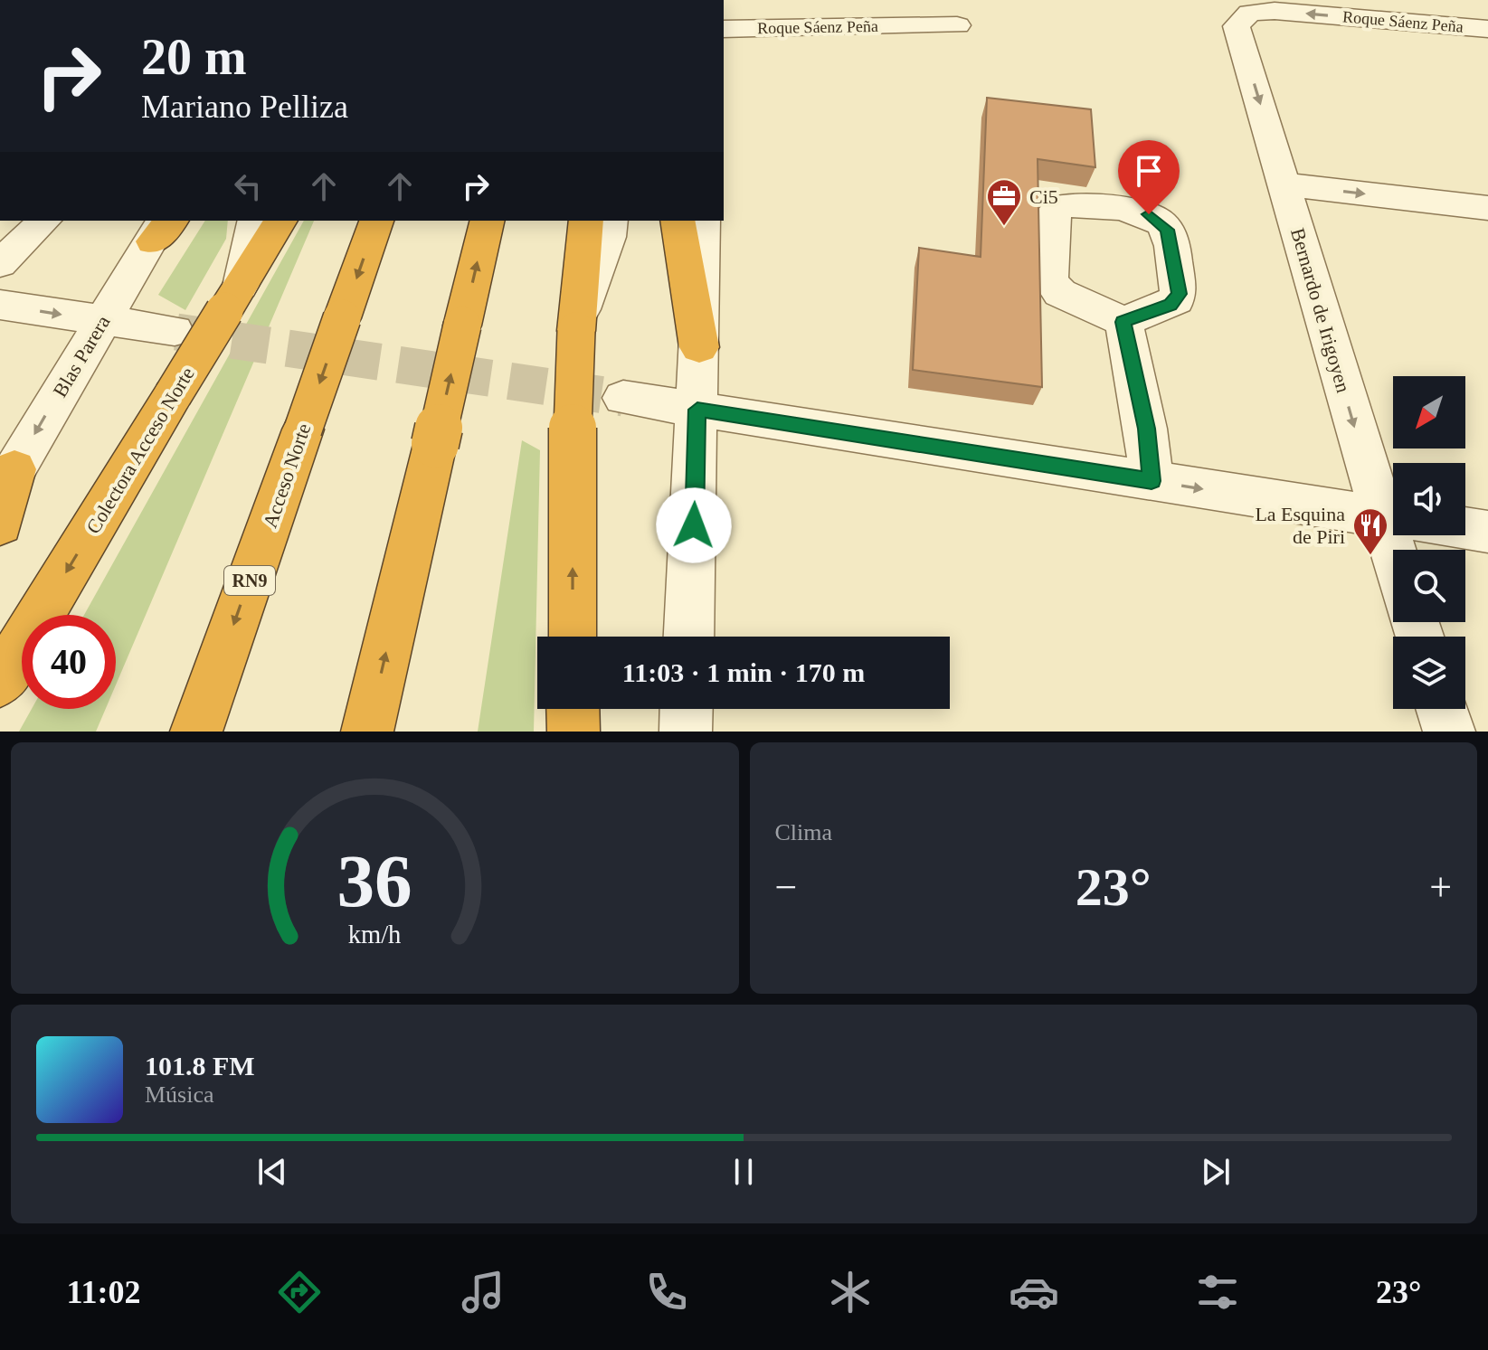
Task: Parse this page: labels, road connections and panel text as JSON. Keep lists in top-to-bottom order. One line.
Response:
{"streets":{"highway":["Colectora Acceso Norte","Acceso Norte","RN9"],"street":["Roque Sáenz Peña","Bernardo de Irigoyen","Blas Parera"]},"crossings":[["Roque Sáenz Peña","Bernardo de Irigoyen"]],"one_way":["Roque Sáenz Peña","Blas Parera"],"places":{"office":["Ci5"],"restaurant":["La Esquina de Piri"]},"north":"bottom left","page":{"turn":["20 m","Mariano Pelliza"],"limit":"40","trip":"11:03 · 1 min · 170 m","tile":"Clima","heat":["−","23°","+"],"song":["101.8 FM","Música"],"tabs":["11:02","23°"],"gauge":["36","km/h"]}}
